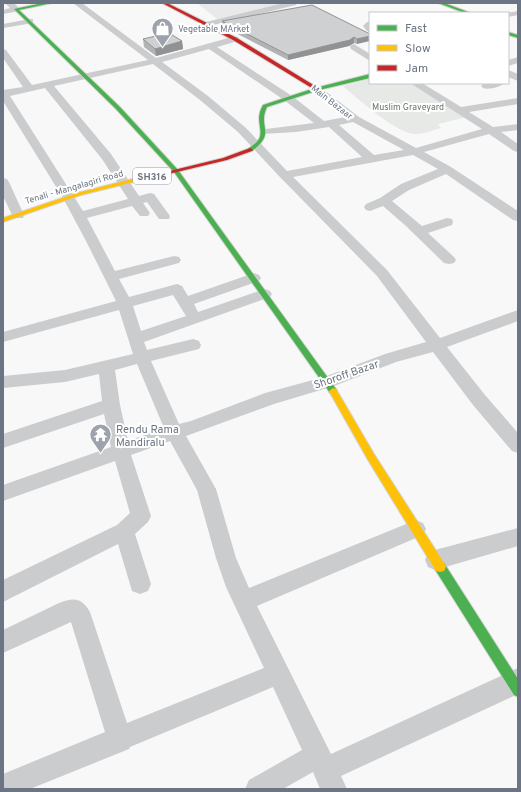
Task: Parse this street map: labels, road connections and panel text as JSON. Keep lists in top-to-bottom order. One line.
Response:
{"streets":{"street":["Main Bazaar","SH316","Tenali - Mangalagiri Road","Shoroff Bazar"]},"parks":["Muslim Graveyard"],"places":{"shop":["Vegetable MArket"],"temple":["Rendu Rama Mandiralu"]},"legend":["Fast","Slow","Jam"]}
